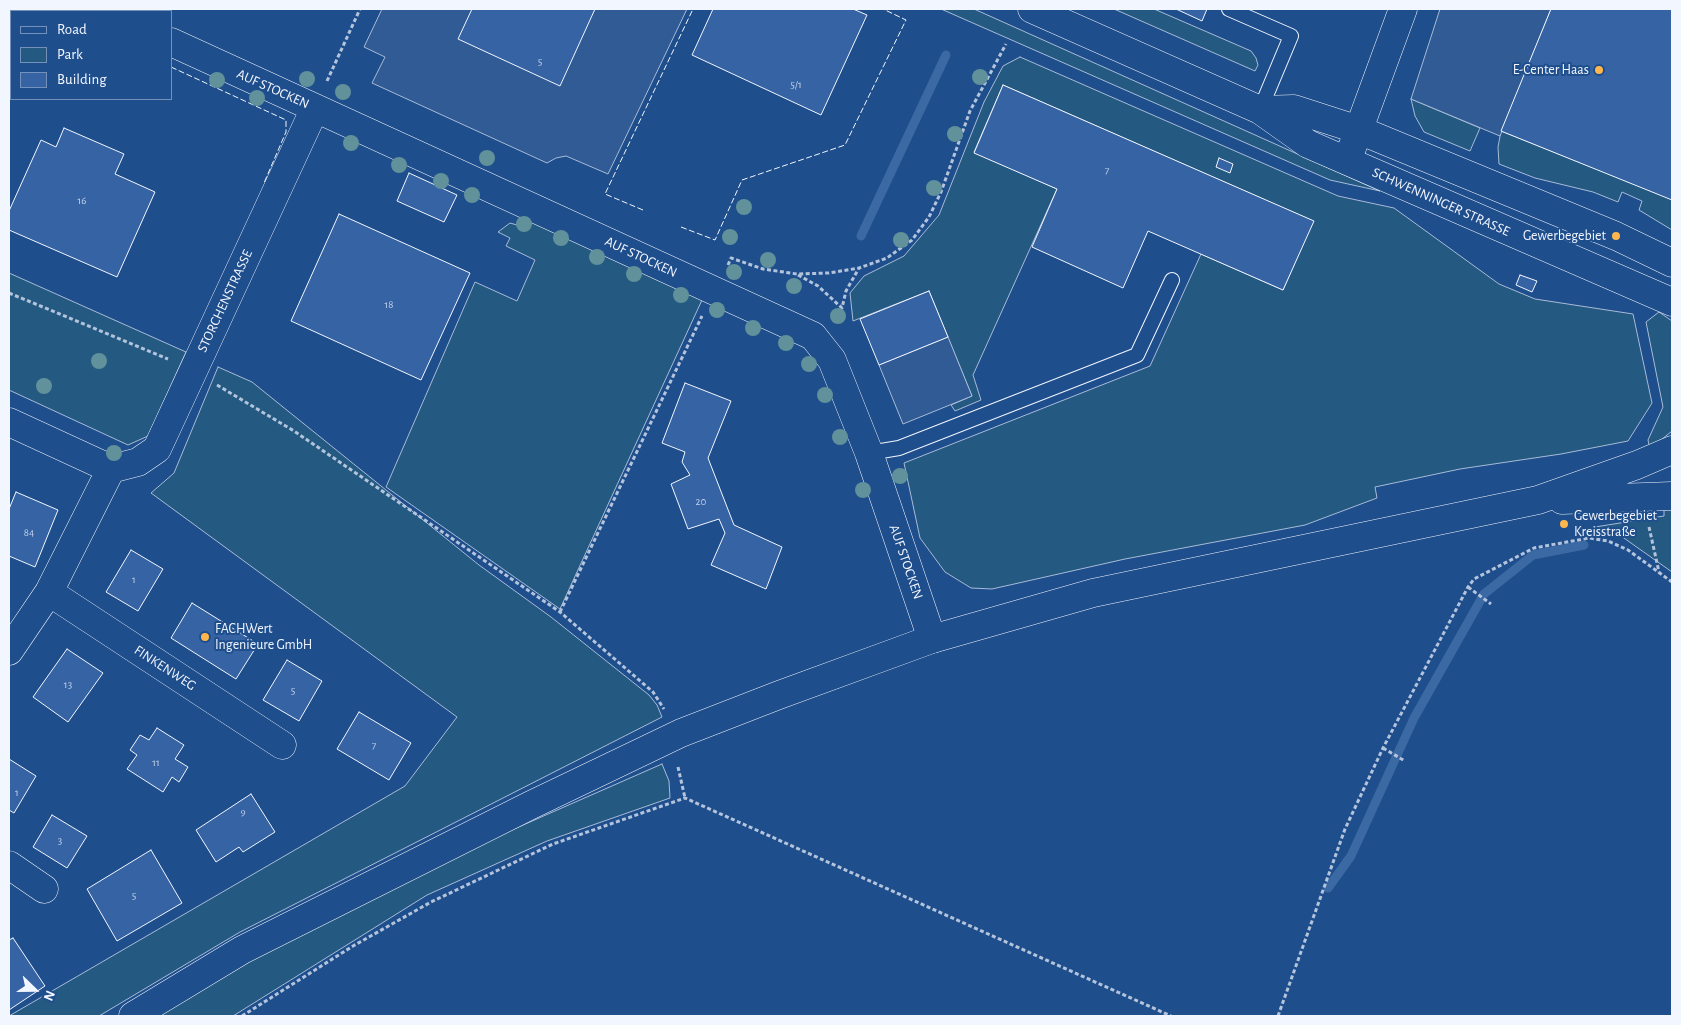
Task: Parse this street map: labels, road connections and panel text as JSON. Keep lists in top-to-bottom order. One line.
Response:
{"streets":{"street":["AUF STOCKEN","SCHWENNINGER STRASSE","STORCHENSTRASSE","FINKENWEG"]},"crossings":[["AUF STOCKEN","STORCHENSTRASSE"]],"places":["E-Center Haas","Gewerbegebiet","Gewerbegebiet Kreisstraße","FACHWert Ingenieure GmbH"],"house_numbers":["5","5/1","7","16","18","20","84","1","13","5","7","11","1","9","3","5"],"legend":["Road","Park","Building"],"north":"right"}
